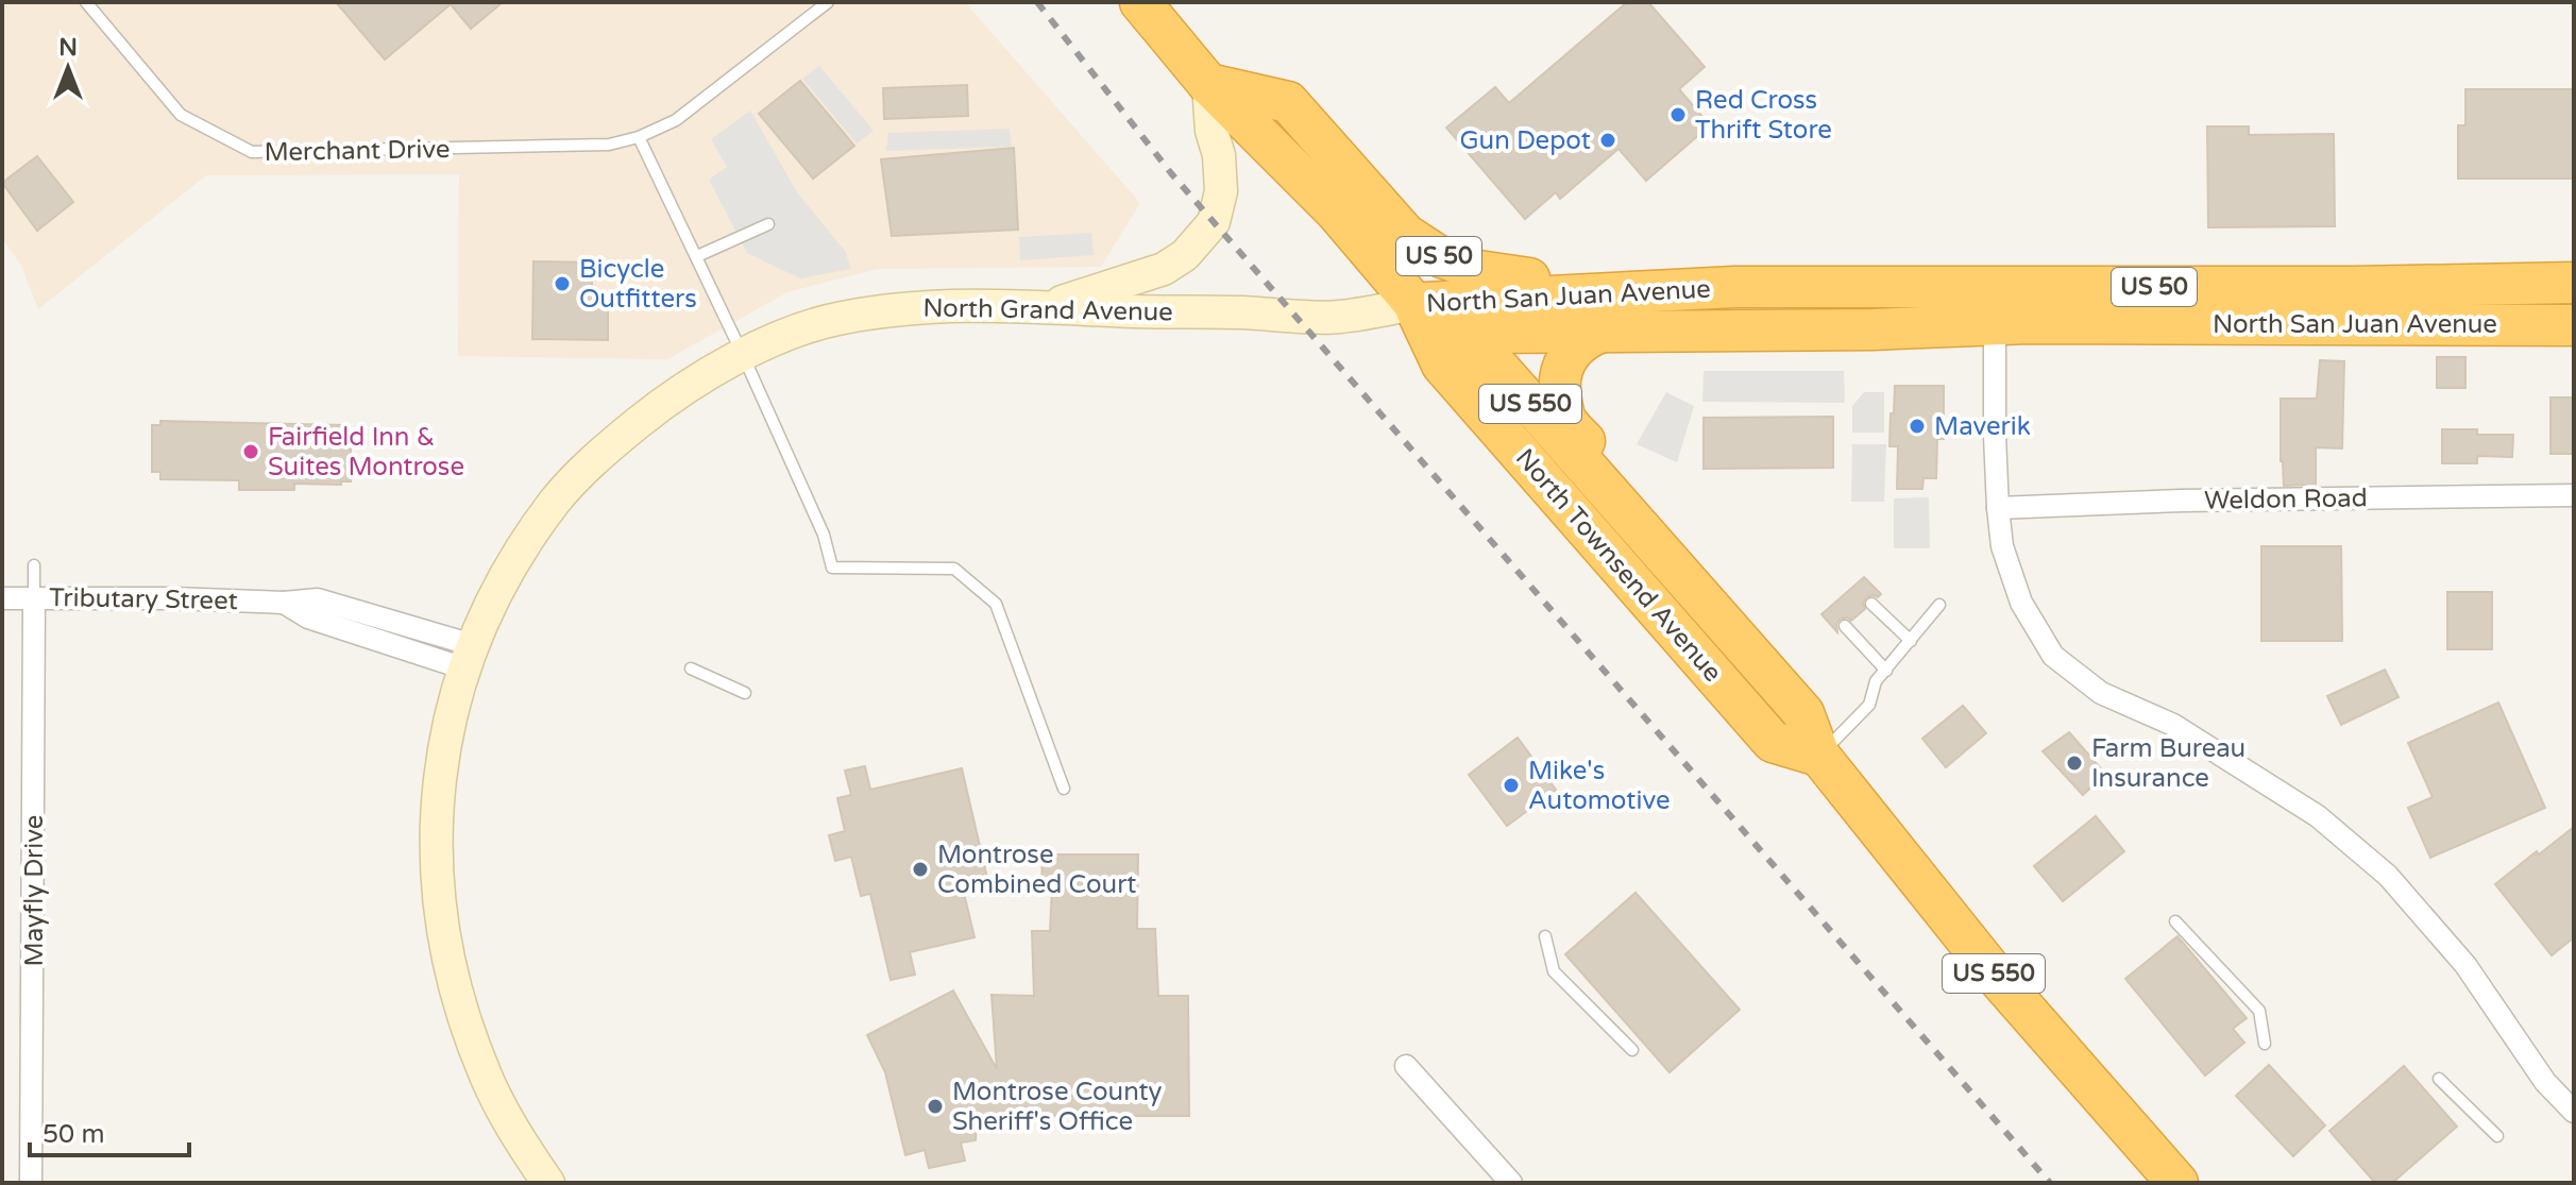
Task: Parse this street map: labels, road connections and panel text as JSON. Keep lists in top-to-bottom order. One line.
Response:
{"streets":{"highway":["US 50","North San Juan Avenue","US 550","North Townsend Avenue"],"street":["North Grand Avenue","Weldon Road","Tributary Street","Mayfly Drive"],"lane":["Merchant Drive"]},"crossings":[["US 50","North San Juan Avenue"],["US 50","North Townsend Avenue"],["North San Juan Avenue","North Grand Avenue"],["North San Juan Avenue","North Townsend Avenue"],["North Grand Avenue","North Townsend Avenue"],["North Grand Avenue","Tributary Street"],["Tributary Street","Mayfly Drive"]],"places":["Red Cross Thrift Store","Gun Depot","Bicycle Outfitters","Maverik","Fairfield Inn & Suites Montrose","Farm Bureau Insurance","Mike's Automotive","Montrose Combined Court","Montrose County Sheriff's Office"],"scale_bar":"50 m","north":"top"}
